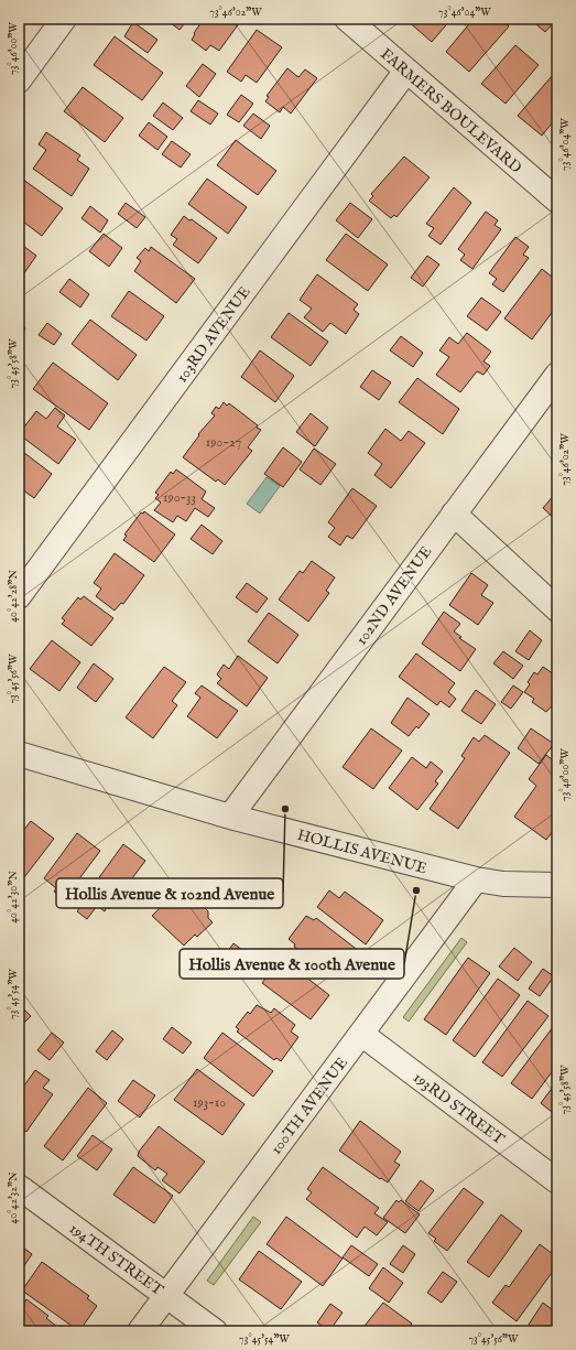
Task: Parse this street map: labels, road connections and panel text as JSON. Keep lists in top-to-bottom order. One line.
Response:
{"streets":{"street":["FARMERS BOULEVARD","103RD AVENUE","102ND AVENUE","HOLLIS AVENUE","100TH AVENUE","193RD STREET","194TH STREET"]},"crossings":[["FARMERS BOULEVARD","103RD AVENUE"],["102ND AVENUE","HOLLIS AVENUE"],["HOLLIS AVENUE","100TH AVENUE"],["100TH AVENUE","193RD STREET"],["100TH AVENUE","194TH STREET"]],"places":["Hollis Avenue & 102nd Avenue","Hollis Avenue & 100th Avenue"],"house_numbers":["190-27","190-33","193-10"],"coordinates":["73°46'02\"W","73°46'04\"W","73°46'00\"W","73°45'58\"W","40°42'28\"N","73°45'56\"W","40°42'30\"N","73°45'54\"W","40°42'32\"N"]}
